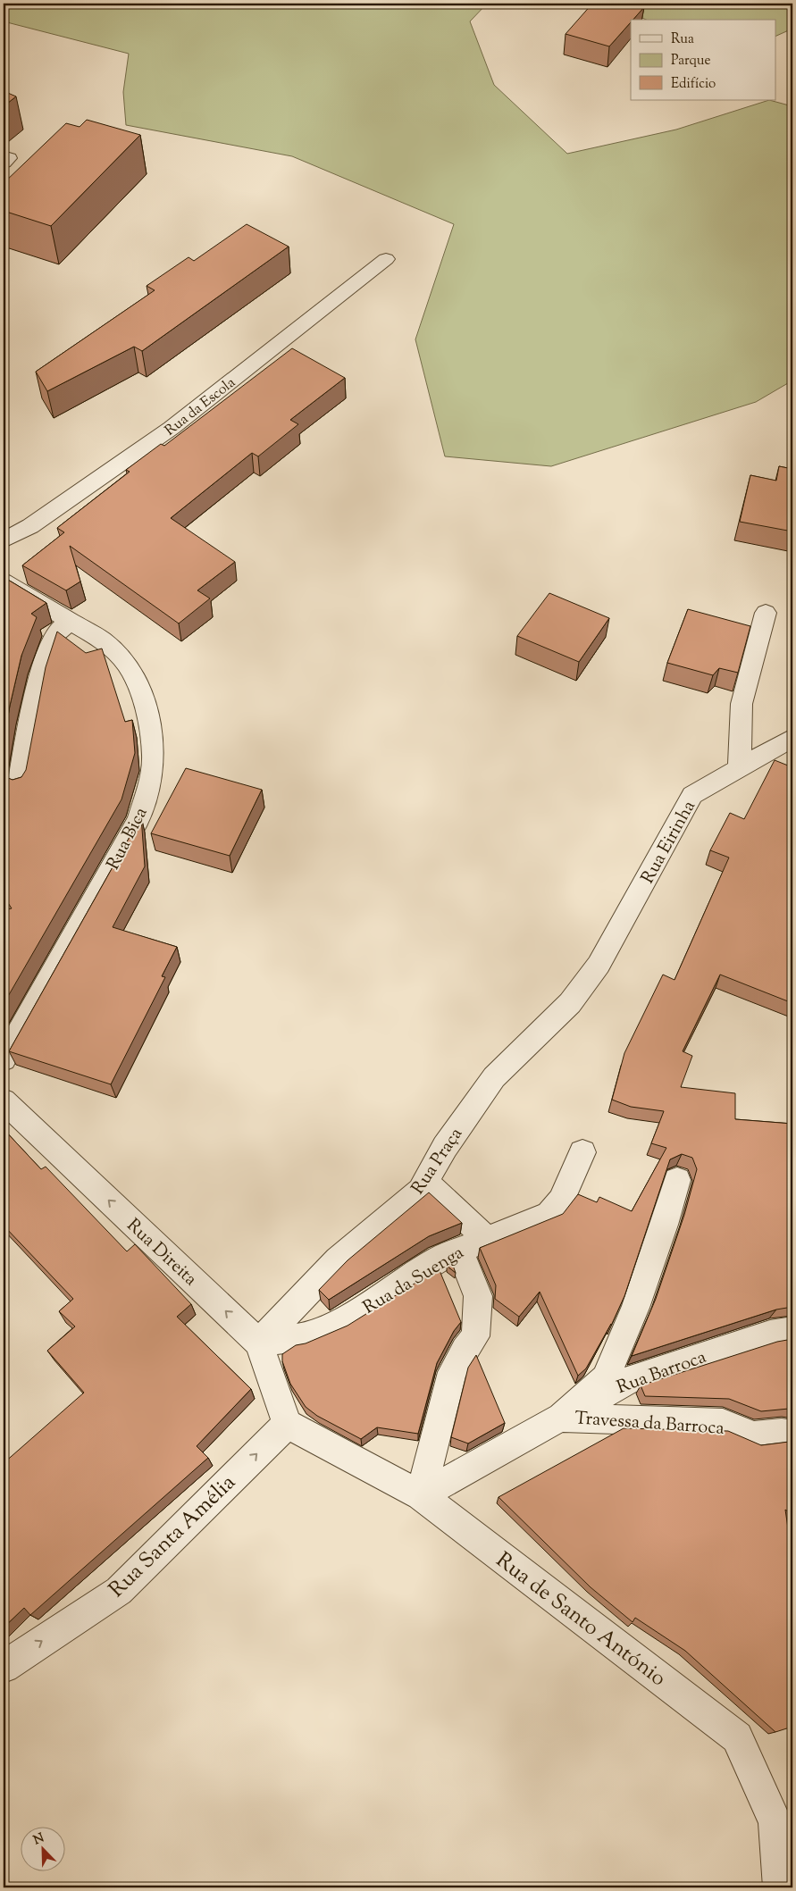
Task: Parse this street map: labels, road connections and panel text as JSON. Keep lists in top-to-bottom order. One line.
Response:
{"streets":{"street":["Rua da Escola","Rua Bica","Rua Eirinha","Rua Praça","Rua Direita","Rua da Suenga","Rua Barroca","Travessa da Barroca","Rua Santa Amélia","Rua de Santo António"]},"crossings":[["Rua Eirinha","Rua Praça"],["Rua Praça","Rua Direita"],["Rua Praça","Rua da Suenga"],["Rua Direita","Rua da Suenga"],["Rua Direita","Rua Santa Amélia"],["Rua Direita","Rua de Santo António"],["Rua Barroca","Travessa da Barroca"],["Rua Barroca","Rua de Santo António"],["Rua Santa Amélia","Rua de Santo António"]],"one_way":["Rua Direita","Rua Santa Amélia"],"legend":["Rua","Parque","Edifício"],"north":"top left"}
